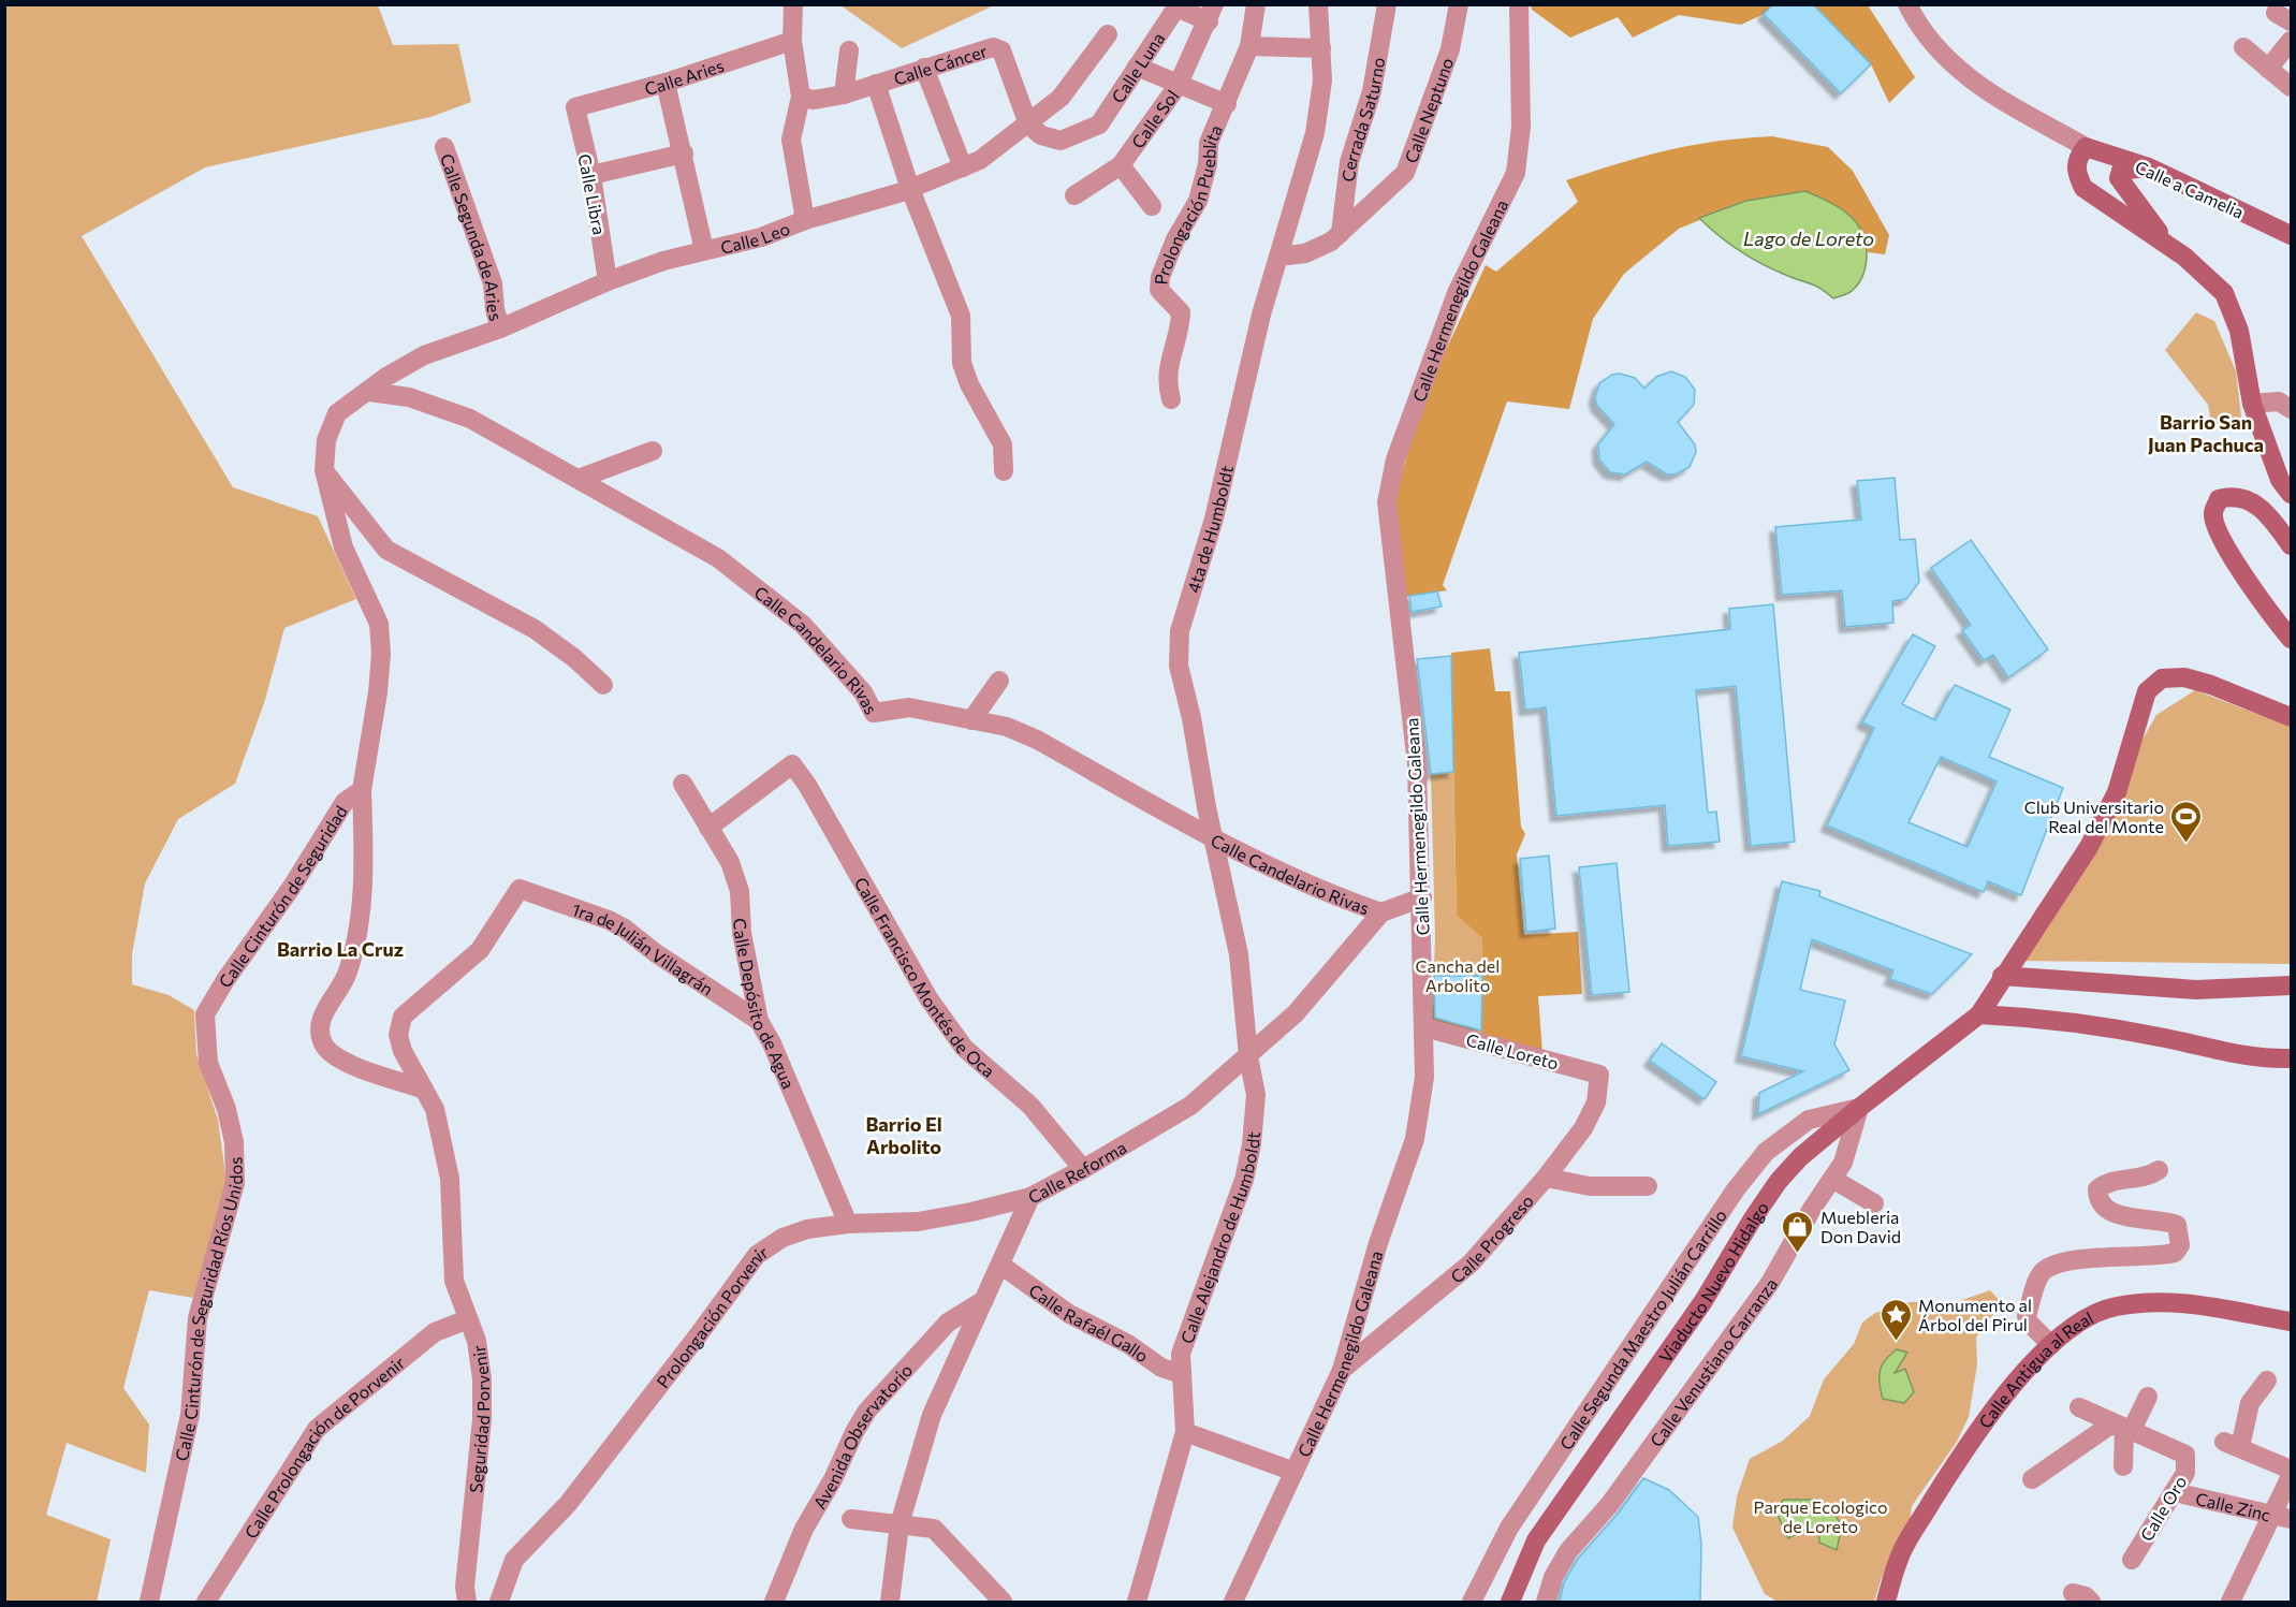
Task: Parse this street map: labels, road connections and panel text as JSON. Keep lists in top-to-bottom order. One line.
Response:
{"streets":{"main road":["Calle a Camelia","Viaducto Nuevo Hidalgo","Calle Antigua al Real"],"street":["Calle Cáncer","Calle Luna","Calle Aries","Calle Neptuno","Calle Sol","Cerrada Saturno","Calle Libra","Prolongación Pueblita","Calle Leo","Calle Segunda de Aries","Calle Hermenegildo Galeana","4ta de Humboldt","Calle Candelario Rivas","Calle Cinturón de Seguridad","1ra de Julián Villagrán","Calle Francisco Montés de Oca","Calle Depósito de Agua","Calle Loreto","Calle Reforma","Calle Alejandro de Humboldt","Calle Progreso","Calle Cinturón de Seguridad Ríos Unidos","Prolongación Porvenir","Calle Rafaél Gallo","Calle Segunda Maestro Julián Carrillo","Calle Venustiano Carranza","Seguridad Porvenir","Avenida Observatorio","Calle Prolongación de Porvenir","Calle Zinc","Calle Oro"]},"crossings":[["Calle Cáncer","Calle Luna"],["Calle Cáncer","Calle Leo"],["Calle Luna","Calle Sol"],["Calle Luna","Calle Leo"],["Calle Aries","Calle Libra"],["Calle Neptuno","Cerrada Saturno"],["Calle Neptuno","4ta de Humboldt"],["Calle Libra","Calle Leo"],["Calle Leo","Calle Segunda de Aries"],["Calle Leo","Calle Candelario Rivas"],["Calle Hermenegildo Galeana","Calle Loreto"],["Calle Hermenegildo Galeana","Calle Reforma"],["Calle Hermenegildo Galeana","Calle Progreso"],["4ta de Humboldt","Calle Candelario Rivas"],["4ta de Humboldt","Calle Reforma"],["4ta de Humboldt","Calle Alejandro de Humboldt"],["Calle Candelario Rivas","Calle Reforma"],["Calle Cinturón de Seguridad","Calle Cinturón de Seguridad Ríos Unidos"],["1ra de Julián Villagrán","Calle Depósito de Agua"],["1ra de Julián Villagrán","Seguridad Porvenir"],["Calle Francisco Montés de Oca","Calle Depósito de Agua"],["Calle Francisco Montés de Oca","Calle Reforma"],["Calle Depósito de Agua","Prolongación Porvenir"],["Calle Loreto","Calle Progreso"],["Calle Reforma","Calle Alejandro de Humboldt"],["Calle Reforma","Prolongación Porvenir"],["Calle Reforma","Calle Rafaél Gallo"],["Calle Reforma","Avenida Observatorio"],["Calle Alejandro de Humboldt","Calle Rafaél Gallo"],["Viaducto Nuevo Hidalgo","Calle Segunda Maestro Julián Carrillo"],["Viaducto Nuevo Hidalgo","Calle Venustiano Carranza"],["Calle Segunda Maestro Julián Carrillo","Calle Venustiano Carranza"],["Seguridad Porvenir","Calle Prolongación de Porvenir"],["Calle Zinc","Calle Oro"]],"districts":["Barrio San Juan Pachuca","Barrio La Cruz","Barrio El Arbolito"],"water":["Lago de Loreto"],"parks":["Cancha del Arbolito","Parque Ecologico de Loreto"],"places":{"sports":["Club Universitario Real del Monte"],"shop":["Muebleria Don David"],"place":["Monumento al Árbol del Pirul"]}}
